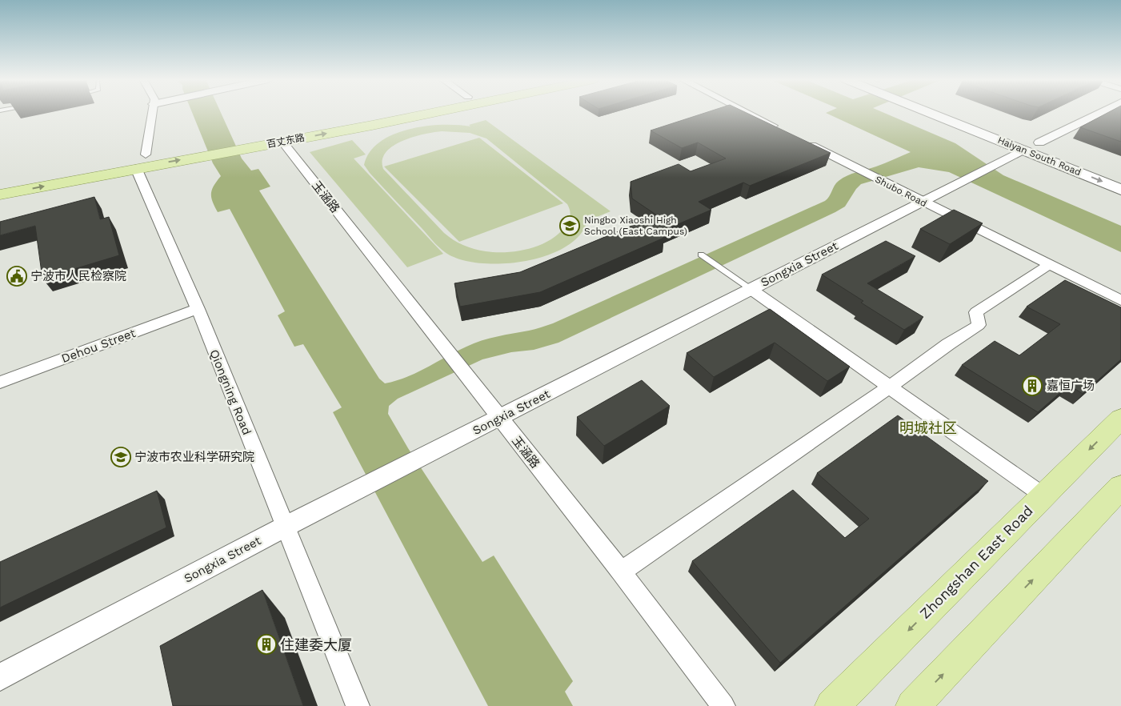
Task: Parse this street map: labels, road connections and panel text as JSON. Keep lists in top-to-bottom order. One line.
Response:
{"streets":{"main road":["百丈东路","Haiyan South Road","Zhongshan East Road"],"street":["Shubo Road","玉涵路","Songxia Street","Dehou Street","Qiongning Road"]},"crossings":[["百丈东路","玉涵路"],["百丈东路","Qiongning Road"],["Haiyan South Road","Songxia Street"],["Shubo Road","Songxia Street"],["玉涵路","Songxia Street"],["Songxia Street","Qiongning Road"],["Dehou Street","Qiongning Road"]],"one_way":["Haiyan South Road"],"districts":["明城社区"],"places":{"school or university":["Ningbo Xiaoshi High School (East Campus)","宁波市农业科学研究院"],"public building":["宁波市人民检察院"],"building":["嘉恒广场","住建委大厦"]}}
